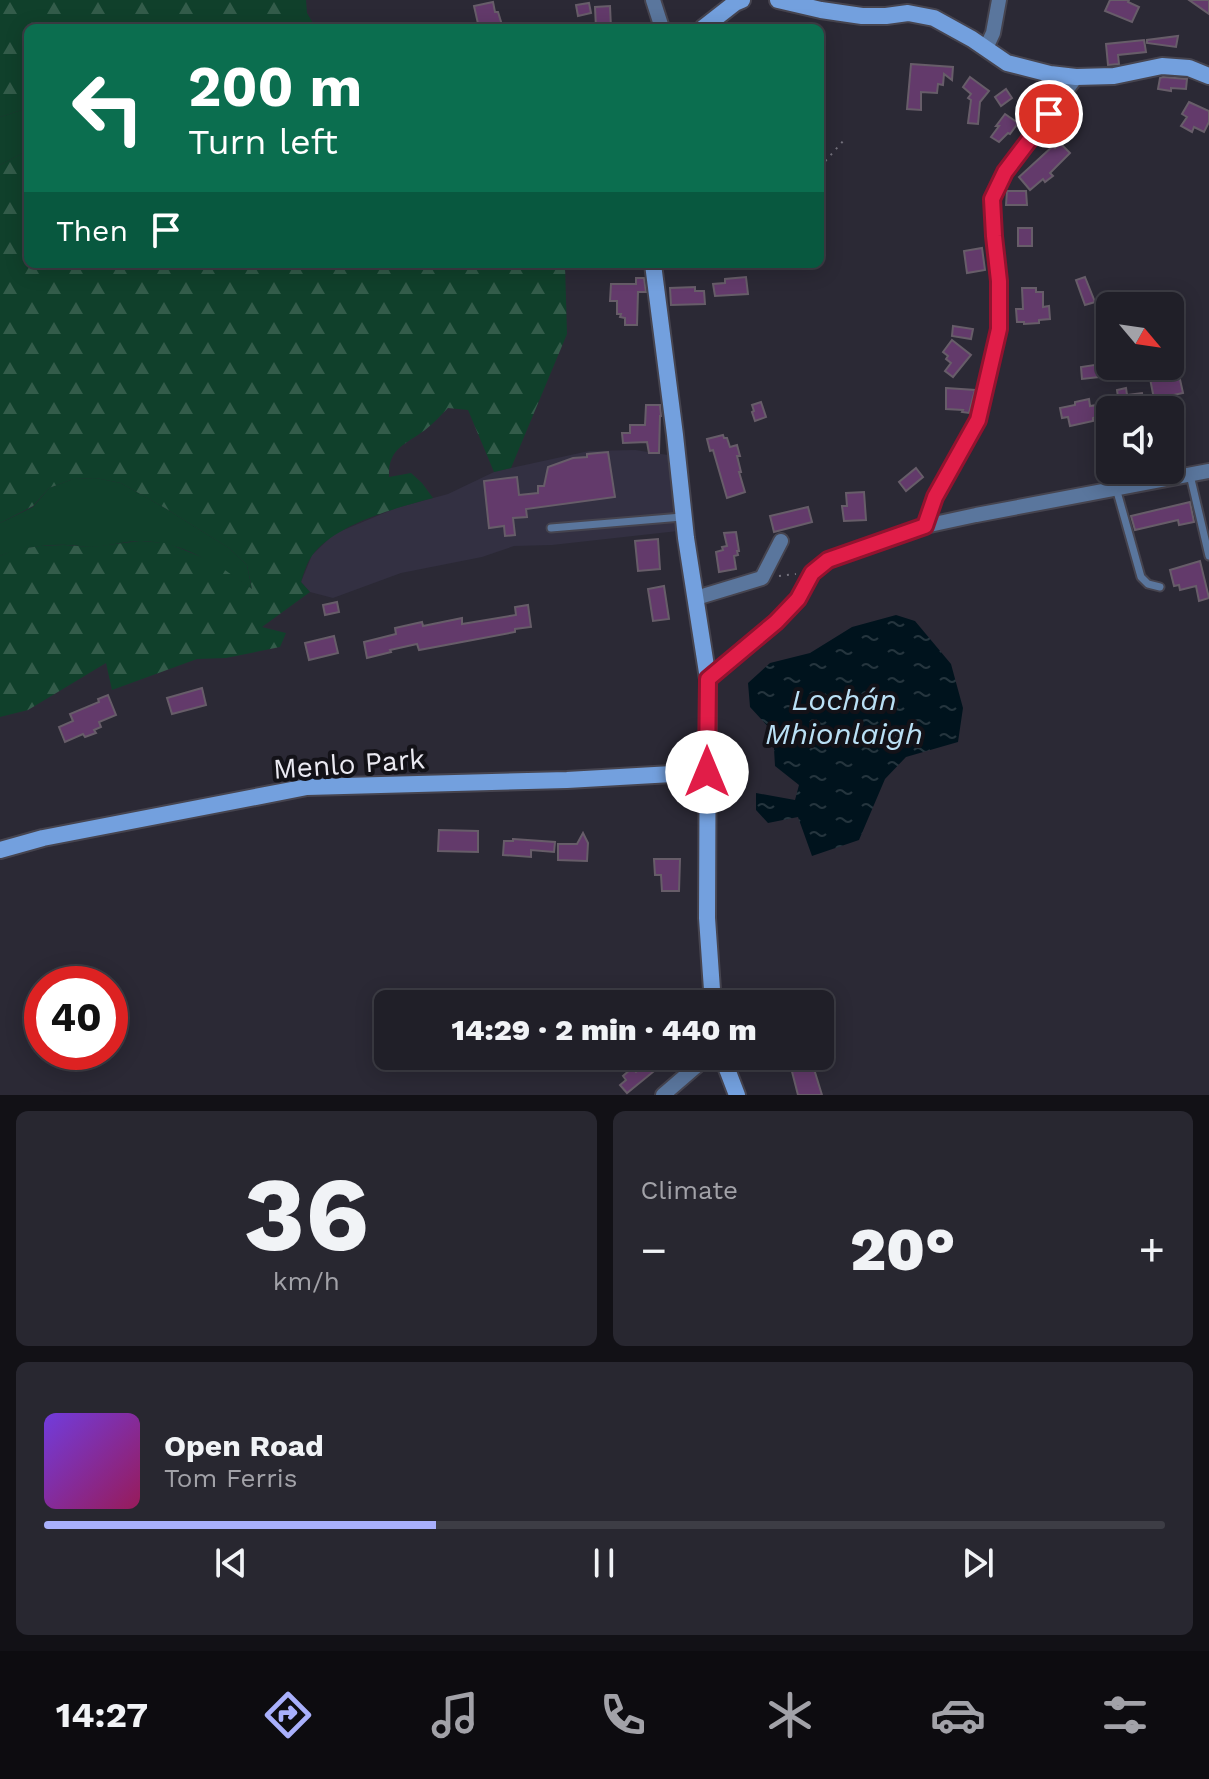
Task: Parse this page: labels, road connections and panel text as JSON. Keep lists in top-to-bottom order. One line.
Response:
{"streets":{"street":["Menlo Park"]},"water":["Lochán Mhionlaigh"],"north":"bottom right","page":{"turn":["200 m","Turn left"],"then":"Then","limit":"40","trip":"14:29 · 2 min · 440 m","tile":[["36","km/h"],"Climate"],"heat":["−","20°","+"],"song":["Open Road","Tom Ferris"],"tabs":"14:27"}}
